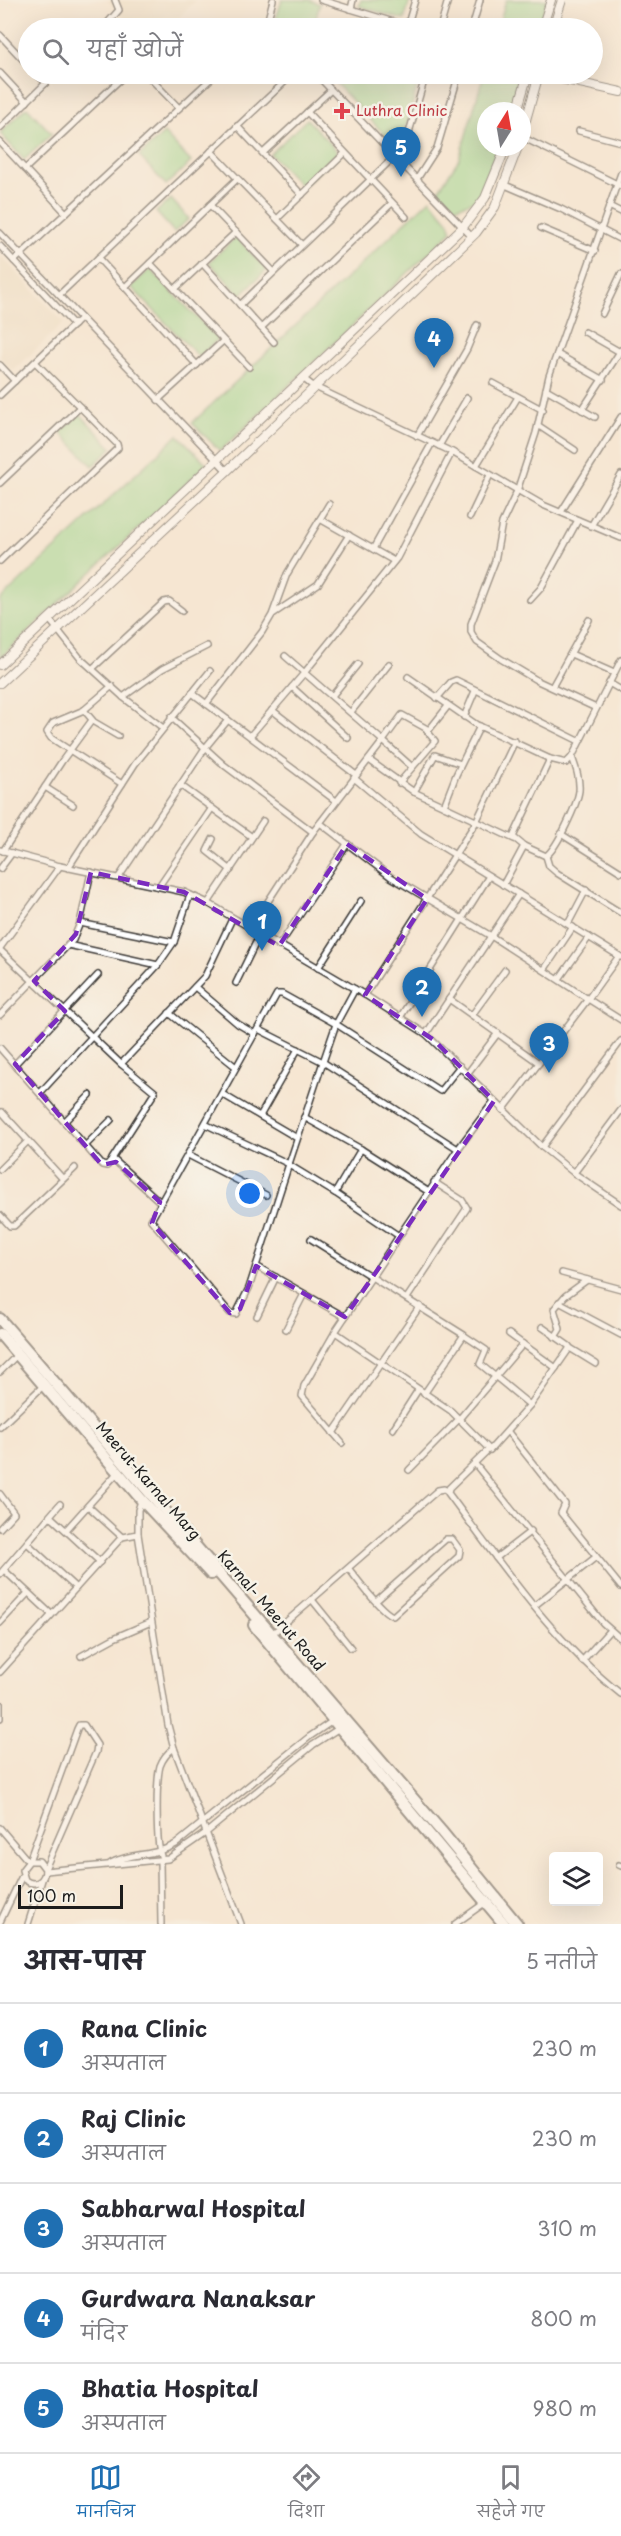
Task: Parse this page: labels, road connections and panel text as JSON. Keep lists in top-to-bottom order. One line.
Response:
{"streets":{"highway":["Meerut-Karnal Marg","Karnal- Meerut Road"]},"crossings":[["Meerut-Karnal Marg","Karnal- Meerut Road"]],"places":{"health":["Luthra Clinic"]},"scale_bar":"100 m","north":"top","page":{"search":"यहाँ खोजें","pins":["5","4","1","2","3"],"scale":"100 m","heading":["आस-पास","5 नतीजे"],"list":[{"mark":"1","name":"Rana Clinic","note":"अस्पताल","value":"230 m"},{"mark":"2","name":"Raj Clinic","note":"अस्पताल","value":"230 m"},{"mark":"3","name":"Sabharwal Hospital","note":"अस्पताल","value":"310 m"},{"mark":"4","name":"Gurdwara Nanaksar","note":"मंदिर","value":"800 m"},{"mark":"5","name":"Bhatia Hospital","note":"अस्पताल","value":"980 m"}],"nav":["मानचित्र","दिशा","सहेजे गए"]}}
